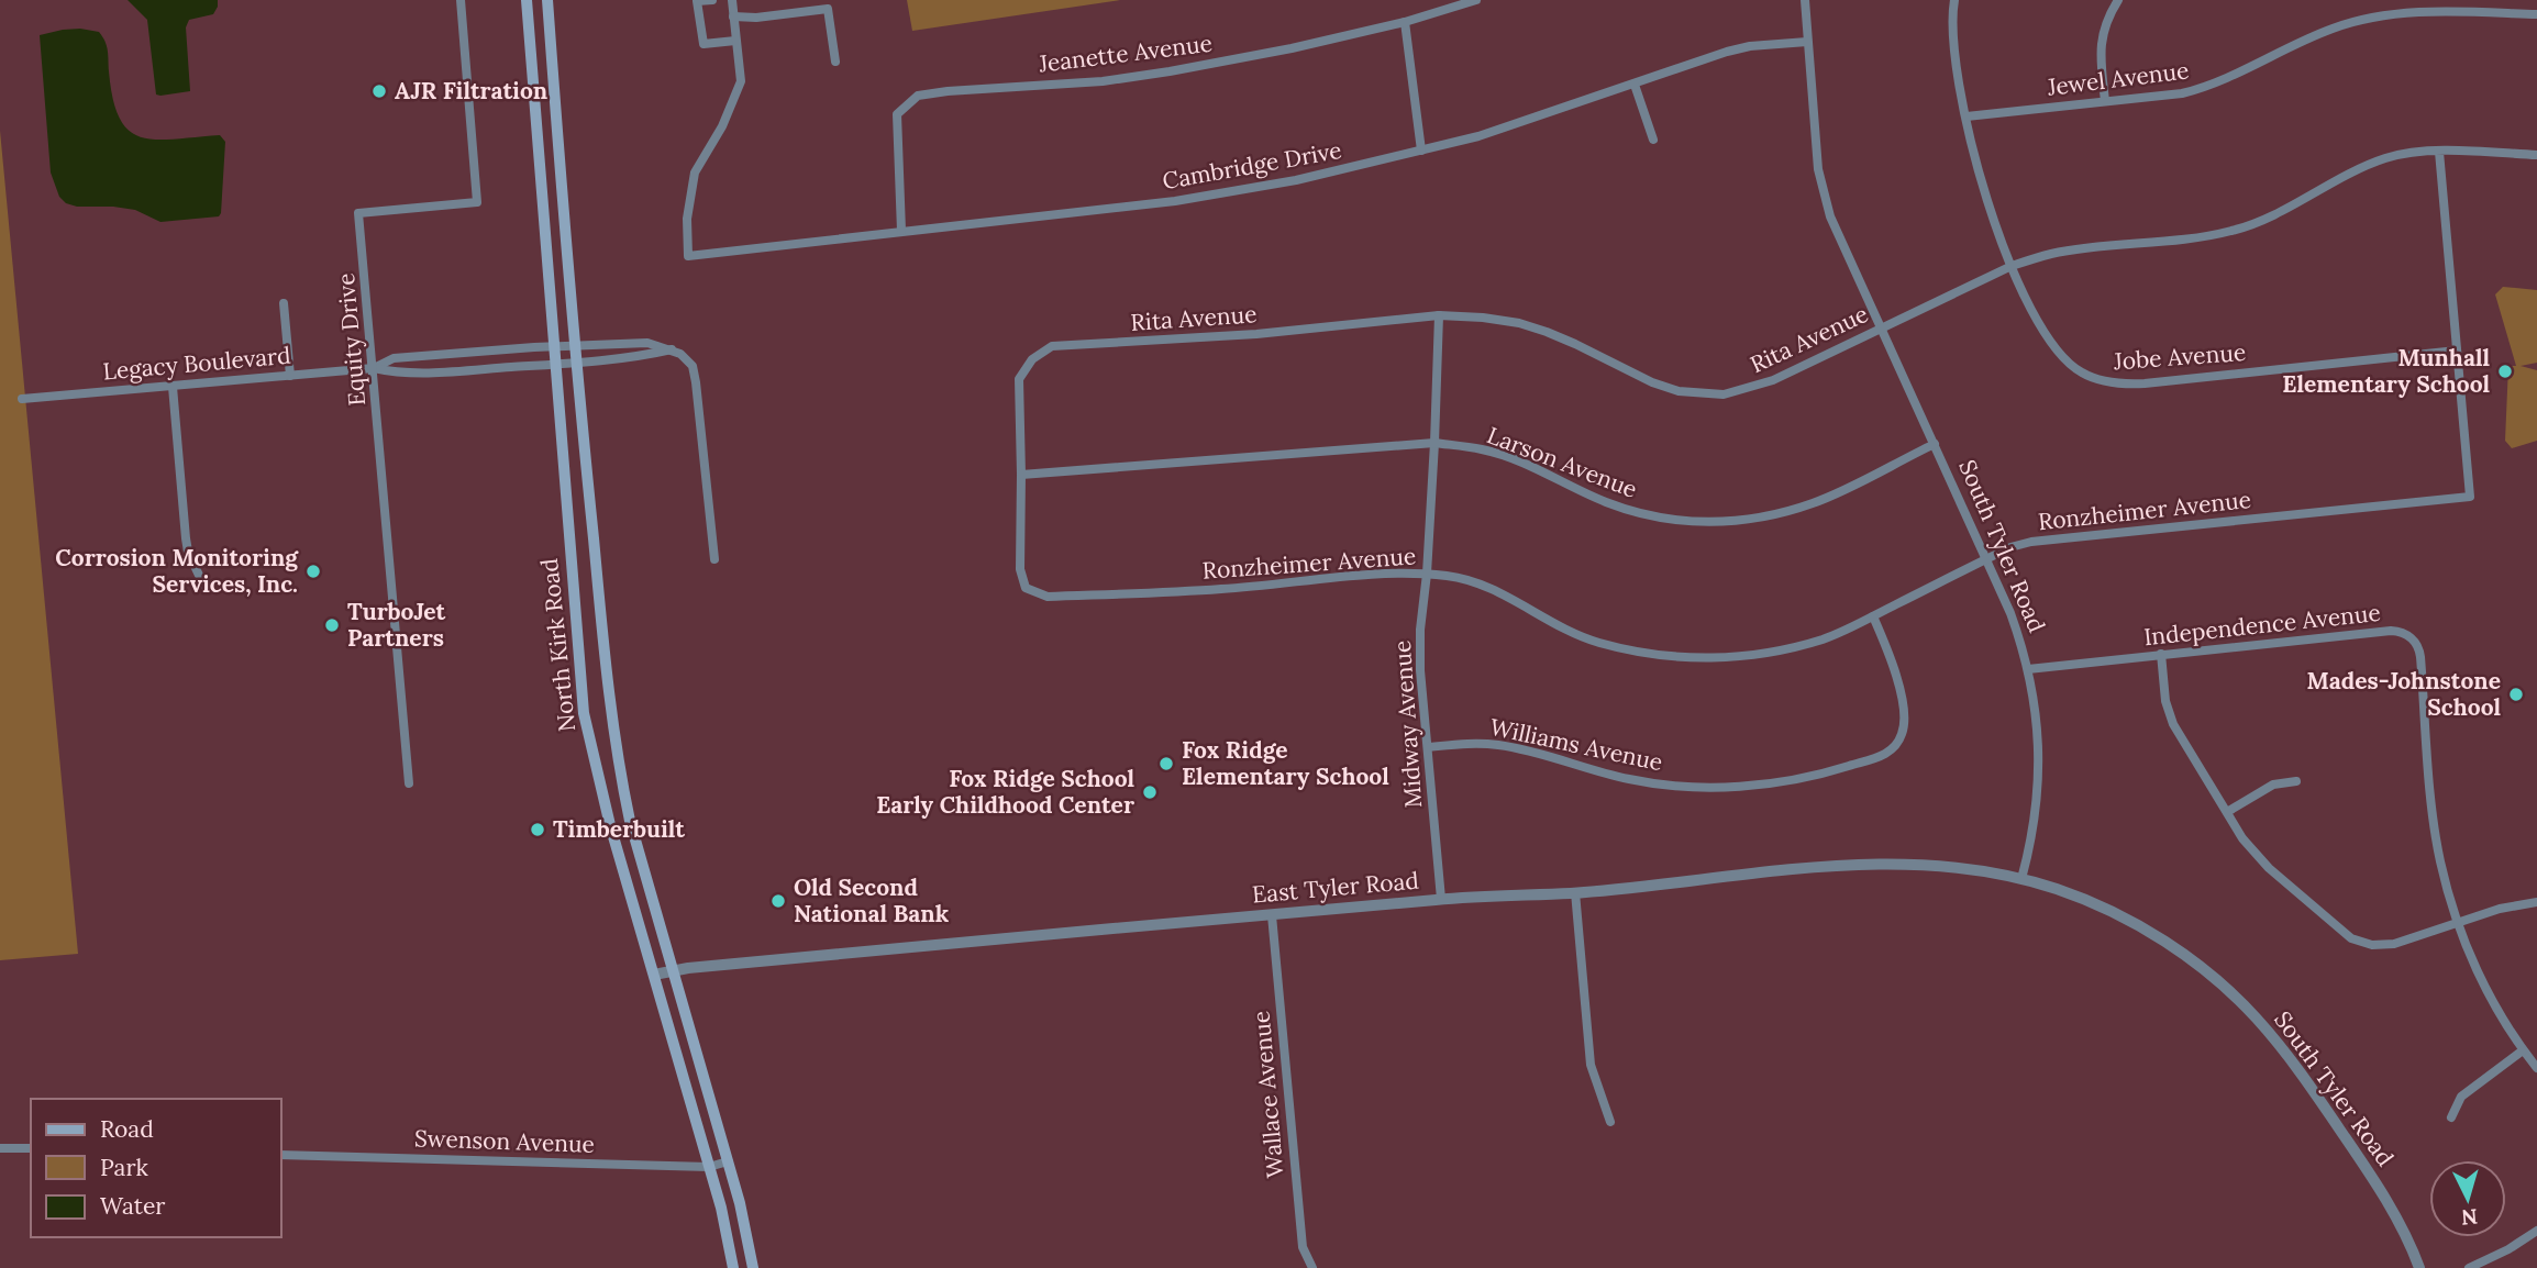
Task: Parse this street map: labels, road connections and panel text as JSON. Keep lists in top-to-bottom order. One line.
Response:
{"streets":{"main road":["North Kirk Road"],"street":["Jeanette Avenue","Jewel Avenue","Cambridge Drive","Rita Avenue","Equity Drive","Jobe Avenue","Legacy Boulevard","Larson Avenue","Ronzheimer Avenue","South Tyler Road","Independence Avenue","Midway Avenue","Williams Avenue","East Tyler Road","Wallace Avenue","Swenson Avenue"]},"crossings":[["Jeanette Avenue","Cambridge Drive"],["Jewel Avenue","Jobe Avenue"],["Cambridge Drive","South Tyler Road"],["Rita Avenue","Jobe Avenue"],["Rita Avenue","Larson Avenue"],["Rita Avenue","Ronzheimer Avenue"],["Rita Avenue","South Tyler Road"],["Rita Avenue","Midway Avenue"],["Equity Drive","Legacy Boulevard"],["Jobe Avenue","Ronzheimer Avenue"],["Legacy Boulevard","North Kirk Road"],["Larson Avenue","Ronzheimer Avenue"],["Larson Avenue","South Tyler Road"],["Larson Avenue","Midway Avenue"],["Ronzheimer Avenue","South Tyler Road"],["Ronzheimer Avenue","Midway Avenue"],["Ronzheimer Avenue","Williams Avenue"],["South Tyler Road","Independence Avenue"],["South Tyler Road","East Tyler Road"],["North Kirk Road","East Tyler Road"],["North Kirk Road","Swenson Avenue"],["Midway Avenue","Williams Avenue"],["Midway Avenue","East Tyler Road"],["East Tyler Road","Wallace Avenue"]],"places":["AJR Filtration","Munhall Elementary School","Corrosion Monitoring Services, Inc.","TurboJet Partners","Mades-Johnstone School","Fox Ridge Elementary School","Fox Ridge School Early Childhood Center","Timberbuilt","Old Second National Bank"],"legend":["Road","Park","Water"],"north":"bottom"}
